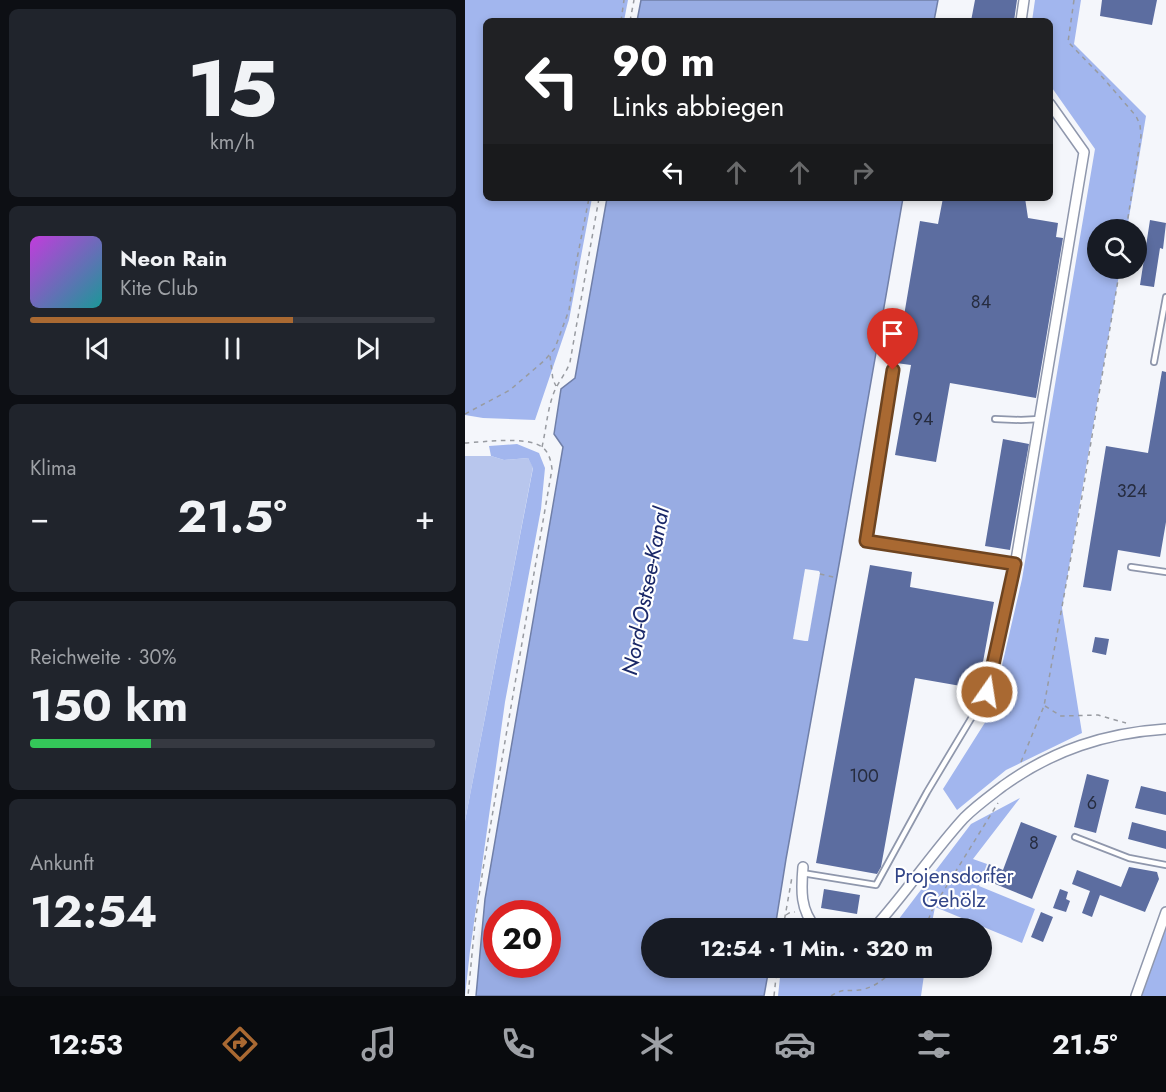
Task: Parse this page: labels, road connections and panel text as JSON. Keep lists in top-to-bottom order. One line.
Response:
{"water":["Nord-Ostsee-Kanal"],"parks":["Projensdorfer Gehölz"],"house_numbers":["84","94","324","100","6","8"],"page":{"tile":[["15","km/h"],"Klima",["Reichweite · 30%","150 km"],["Ankunft","12:54"]],"turn":["90 m","Links abbiegen"],"song":["Neon Rain","Kite Club"],"heat":["−","21.5°","+"],"limit":"20","trip":"12:54 · 1 Min. · 320 m","tabs":["12:53","21.5°"]}}
